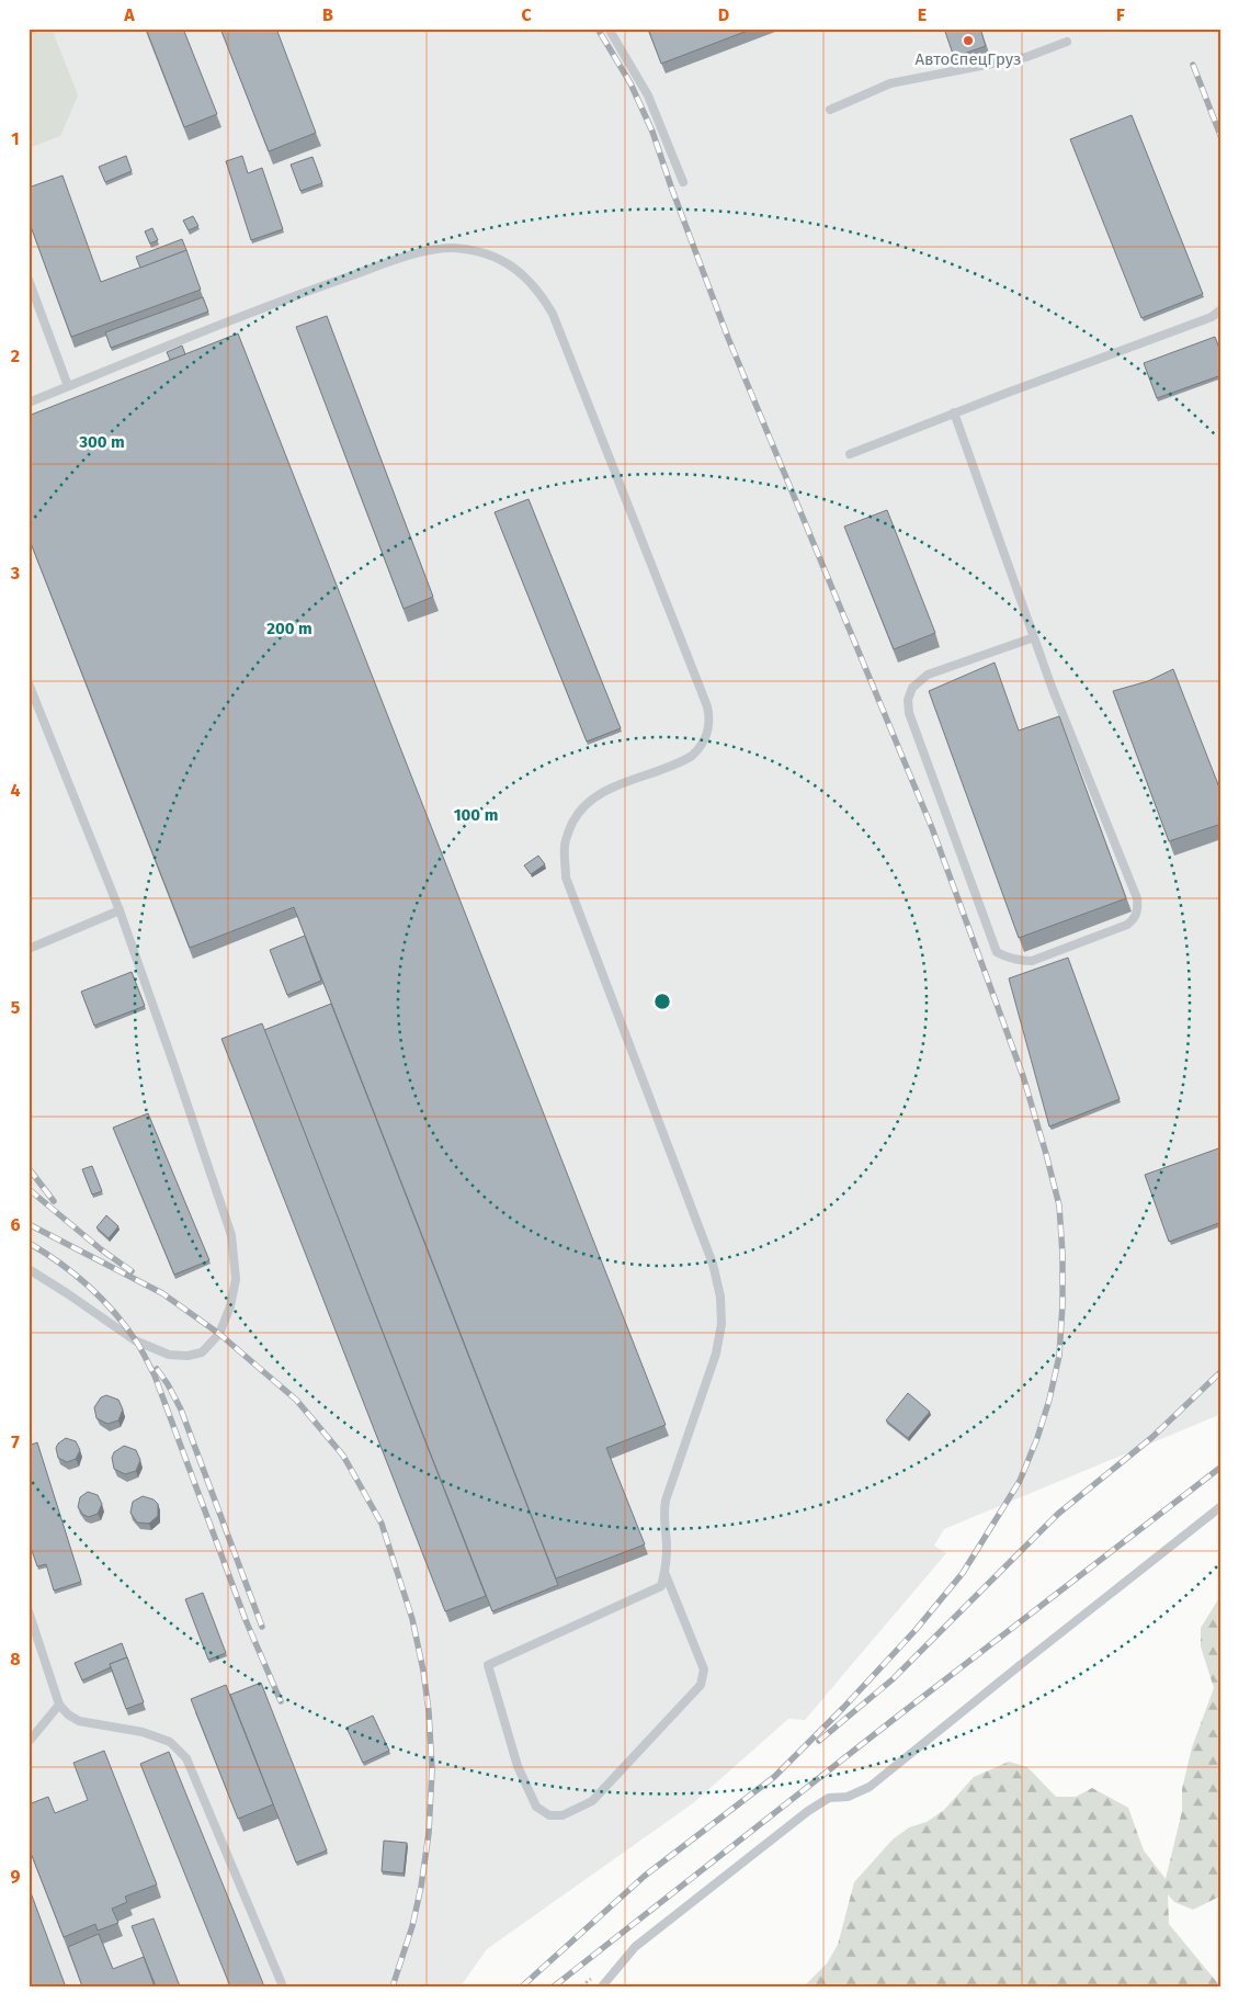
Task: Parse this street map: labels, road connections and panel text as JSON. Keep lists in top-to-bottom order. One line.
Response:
{"places":["АвтоСпецГруз"],"grid":{"columns":["A","B","C","D","E","F"],"rows":["1","2","3","4","5","6","7","8","9"]},"rings":["300 m","200 m","100 m"]}
